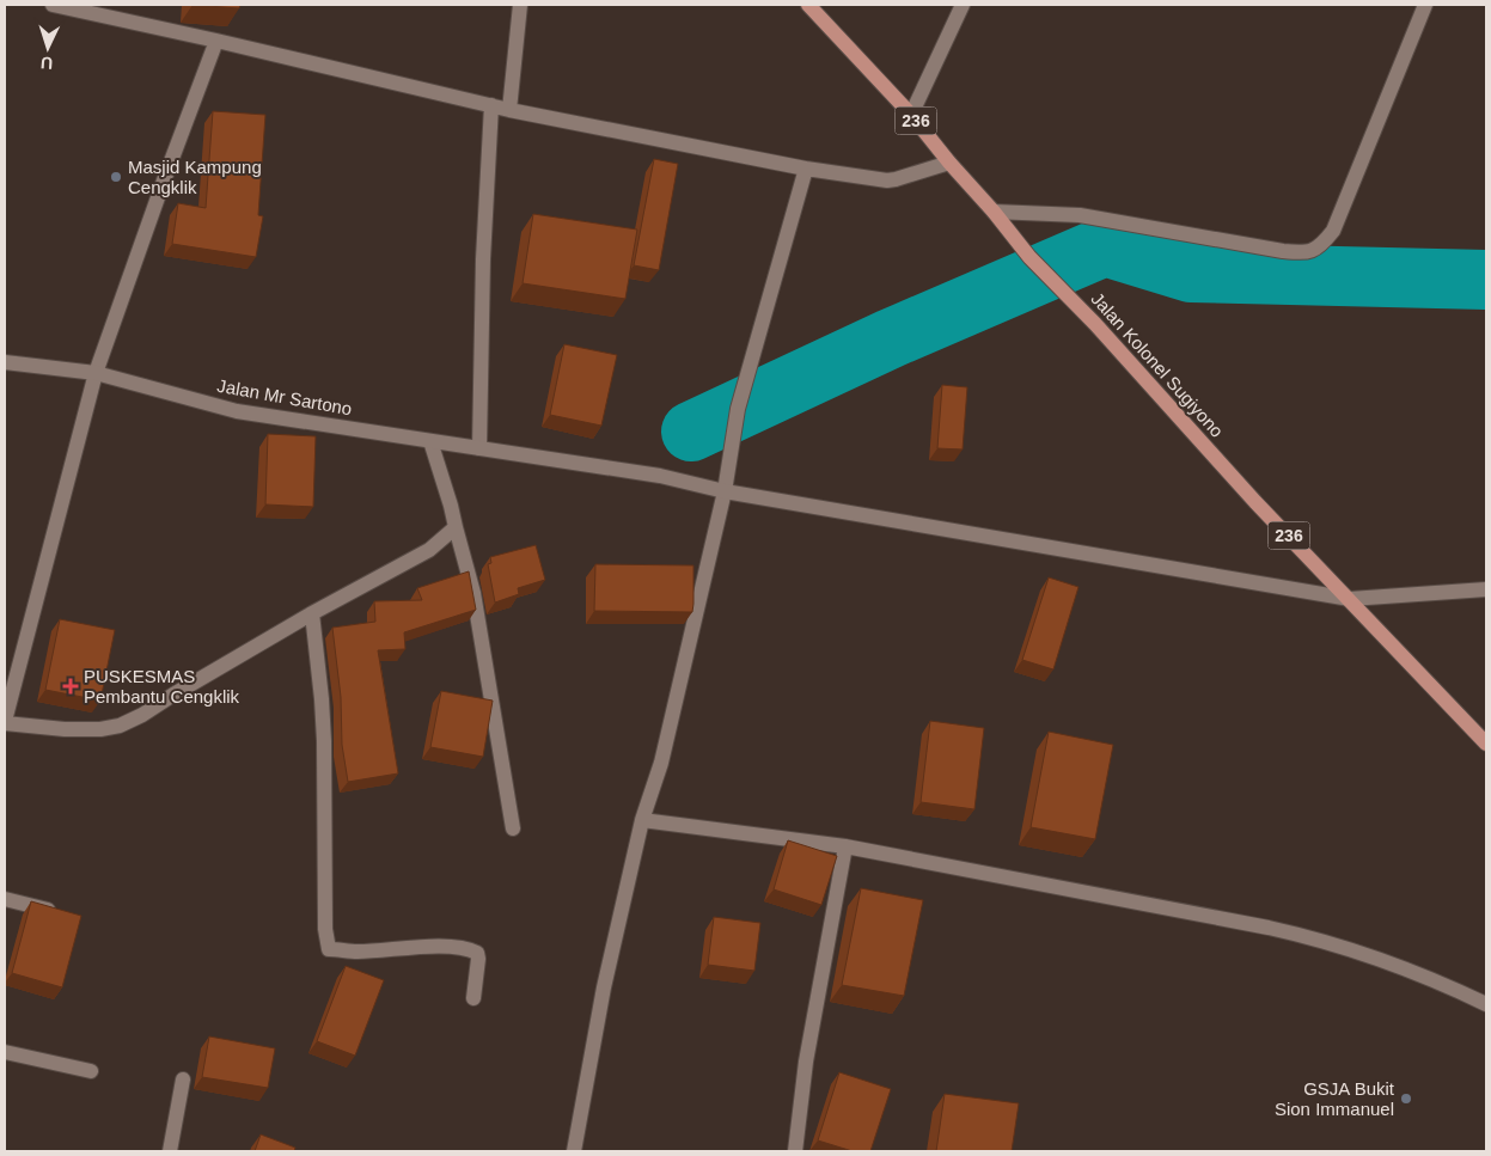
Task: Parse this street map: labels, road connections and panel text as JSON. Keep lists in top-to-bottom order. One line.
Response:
{"streets":{"main road":["236","Jalan Kolonel Sugiyono"],"street":["Jalan Mr Sartono"]},"crossings":[["Jalan Kolonel Sugiyono","Jalan Mr Sartono"]],"places":{"other":["Masjid Kampung Cengklik","GSJA Bukit Sion Immanuel"],"health":["PUSKESMAS Pembantu Cengklik"]},"north":"bottom"}
